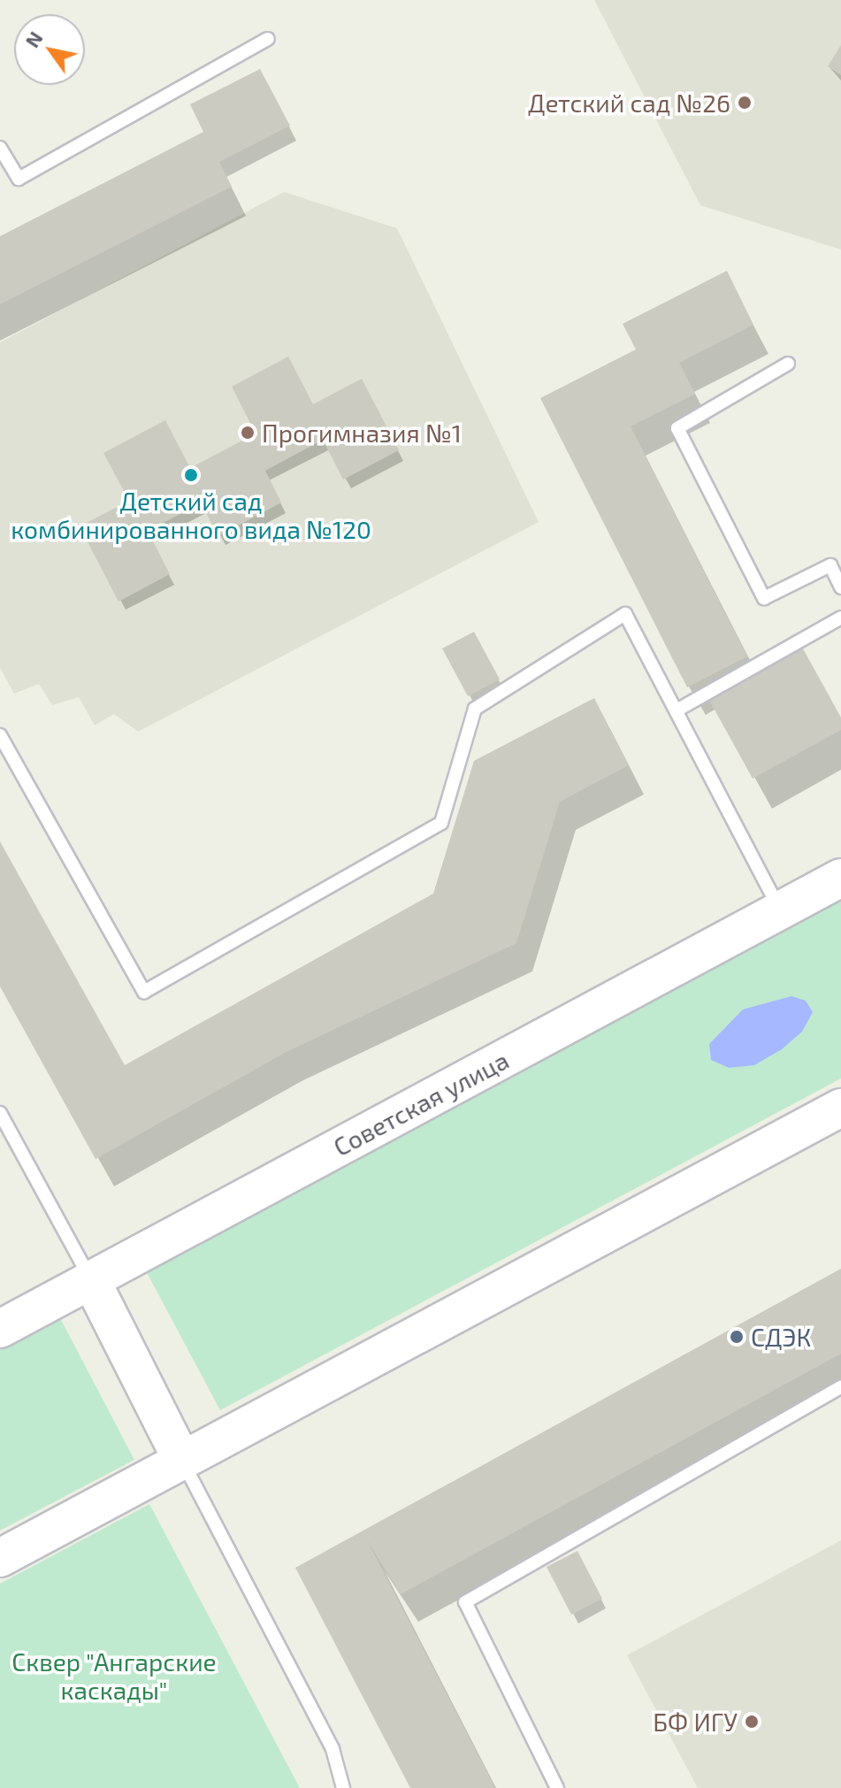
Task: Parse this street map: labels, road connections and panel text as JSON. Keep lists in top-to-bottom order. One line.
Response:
{"streets":{"street":["Советская улица"]},"parks":["Сквер \"Ангарские каскады\""],"places":["Детский сад №26","Прогимназия №1","Детский сад комбинированного вида №120","СДЭК","БФ ИГУ"],"north":"top left"}
